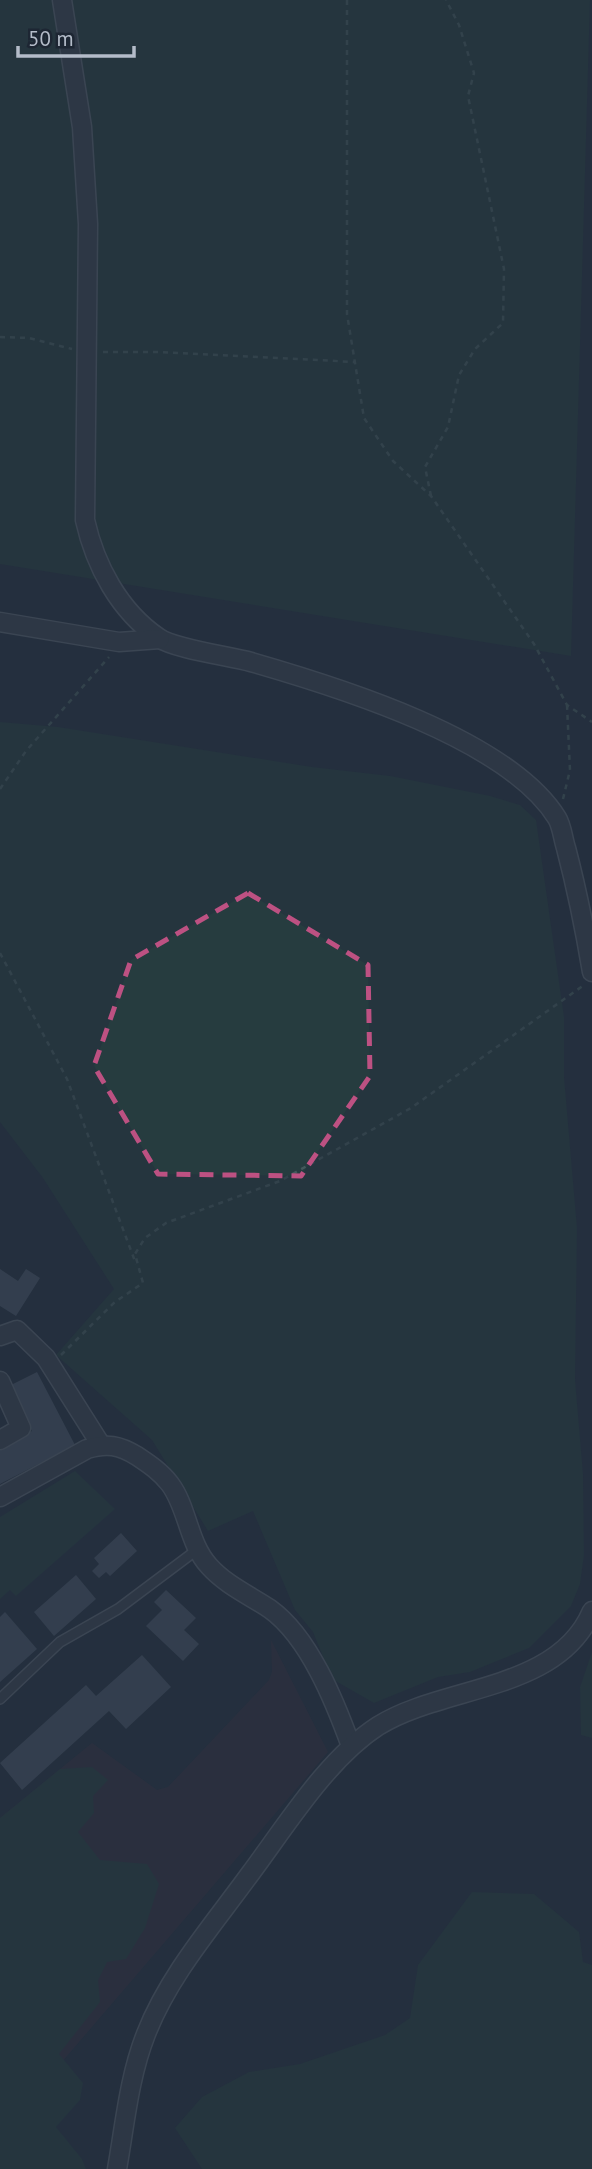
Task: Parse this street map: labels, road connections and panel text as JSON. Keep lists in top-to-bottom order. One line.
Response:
{"scale_bar":"50 m"}
